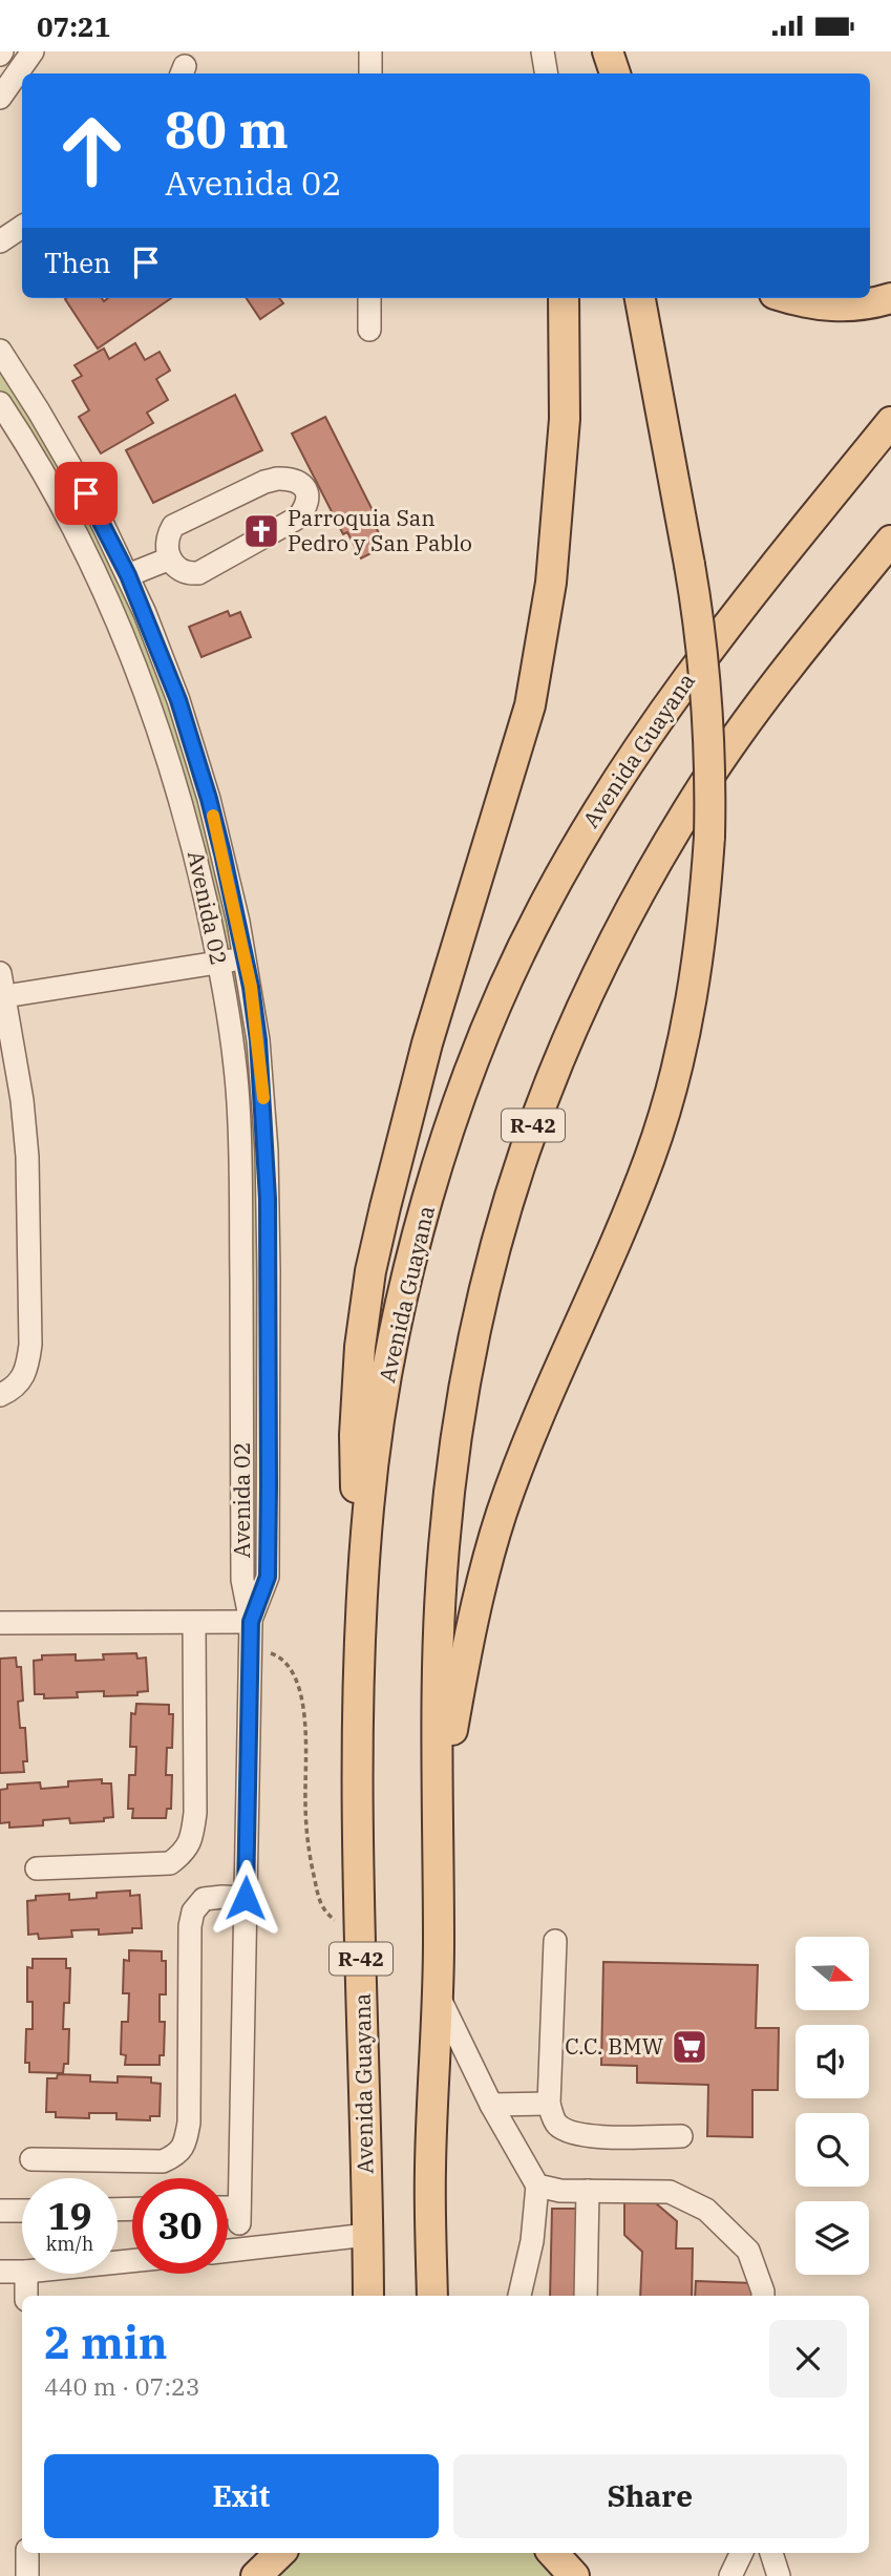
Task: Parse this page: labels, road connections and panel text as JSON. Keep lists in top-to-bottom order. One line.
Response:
{"streets":{"main road":["Avenida Guayana","R-42"],"street":["Avenida 02"]},"places":{"church":["Parroquia San Pedro y San Pablo"],"supermarket":["C.C. BMW"]},"north":"right","page":{"status":"07:21","turn":["80 m","Avenida 02"],"then":"Then","speed":"19 km/h","limit":"30","heading":["2 min","440 m · 07:23"],"buttons":["Exit","Share"]}}
